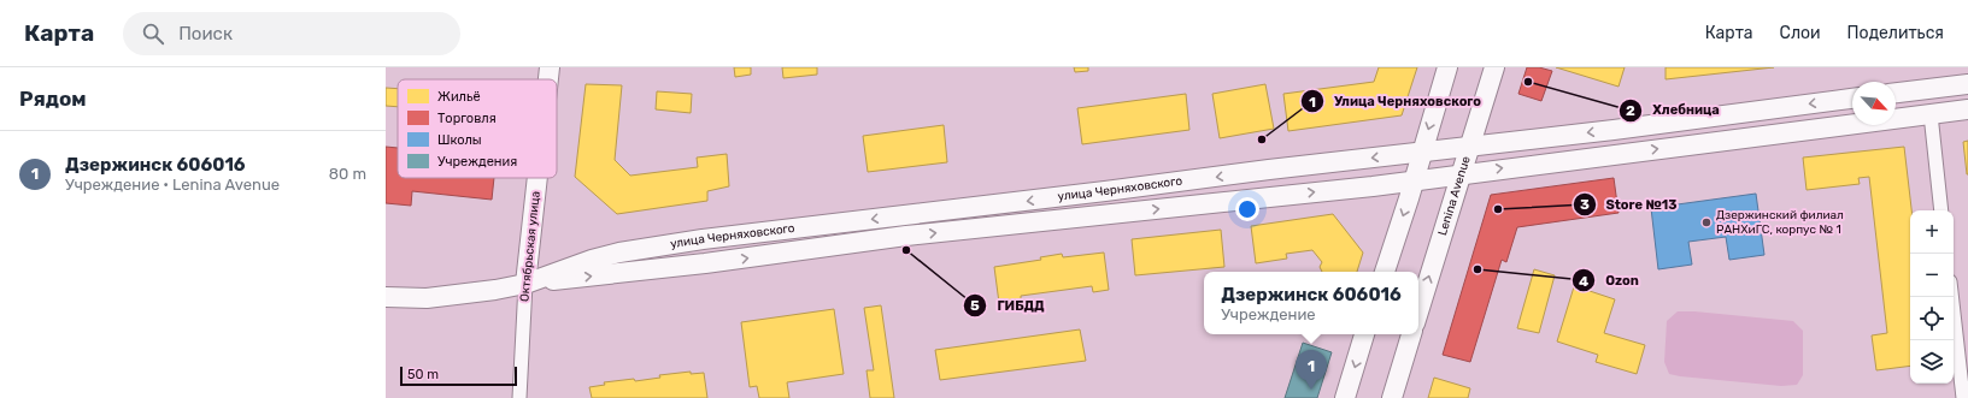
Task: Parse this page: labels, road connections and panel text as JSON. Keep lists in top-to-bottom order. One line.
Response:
{"streets":{"street":["улица Черняховского","Lenina Avenue","Октябрьская улица"]},"crossings":[["улица Черняховского","Lenina Avenue"],["улица Черняховского","Октябрьская улица"]],"places":["Хлебница","Улица Черняховского","Store №13","Дзержинский филиал РАНХиГС, корпус № 1","ГИБДД","Ozon"],"legend":["Жильё","Торговля","Школы","Учреждения"],"scale_bar":"50 m","north":"bottom right","page":{"header":"Карта","search":"Поиск","nav":["Карта","Слои","Поделиться"],"heading":"Рядом","list":[{"mark":"1","name":"Дзержинск 606016","note":"Учреждение · Lenina Avenue","value":"80 m"}],"map_buttons":["+","−"],"popup":["Дзержинск 606016","Учреждение"],"pins":"1","scale":"50 m"}}
